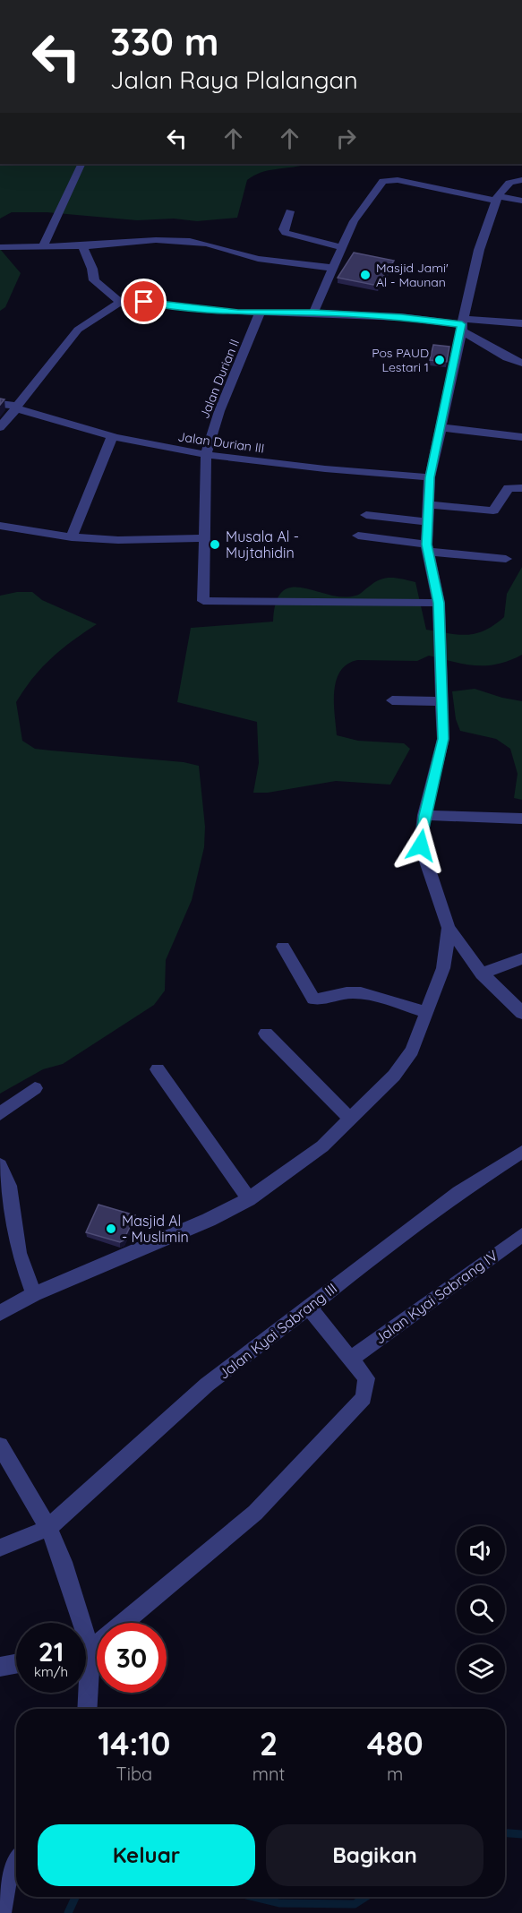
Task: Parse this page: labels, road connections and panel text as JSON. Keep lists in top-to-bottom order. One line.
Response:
{"streets":{"street":["Jalan Durian II","Jalan Durian III","Jalan Kyai Sabrang IV","Jalan Kyai Sabrang III"]},"crossings":[["Jalan Durian II","Jalan Durian III"]],"places":["Masjid Jami' Al - Maunan","Pos PAUD Lestari 1","Musala Al - Mujtahidin","Masjid Al - Muslimin"],"page":{"turn":["330 m","Jalan Raya Plalangan"],"speed":"21 km/h","limit":"30","eta":["14:10","Tiba","2","mnt","480","m"],"buttons":["Keluar","Bagikan"]}}
